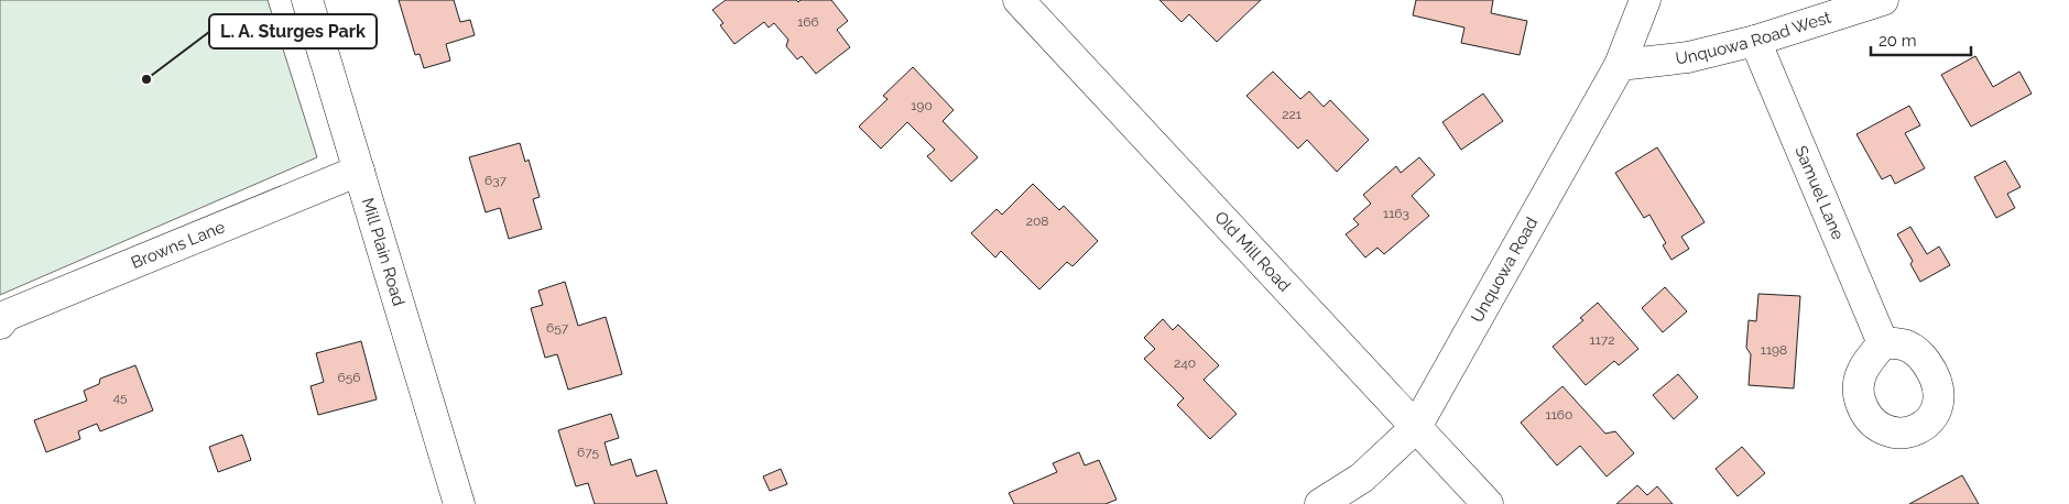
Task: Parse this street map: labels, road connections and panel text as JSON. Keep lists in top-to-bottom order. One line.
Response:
{"streets":{"street":["Unquowa Road West","Samuel Lane","Browns Lane","Mill Plain Road","Old Mill Road","Unquowa Road"]},"crossings":[["Unquowa Road West","Samuel Lane"],["Unquowa Road West","Unquowa Road"],["Browns Lane","Mill Plain Road"],["Old Mill Road","Unquowa Road"]],"places":["L. A. Sturges Park"],"house_numbers":["166","190","221","637","1163","208","657","1172","1198","240","656","45","1160","675"],"scale_bar":"20 m"}
